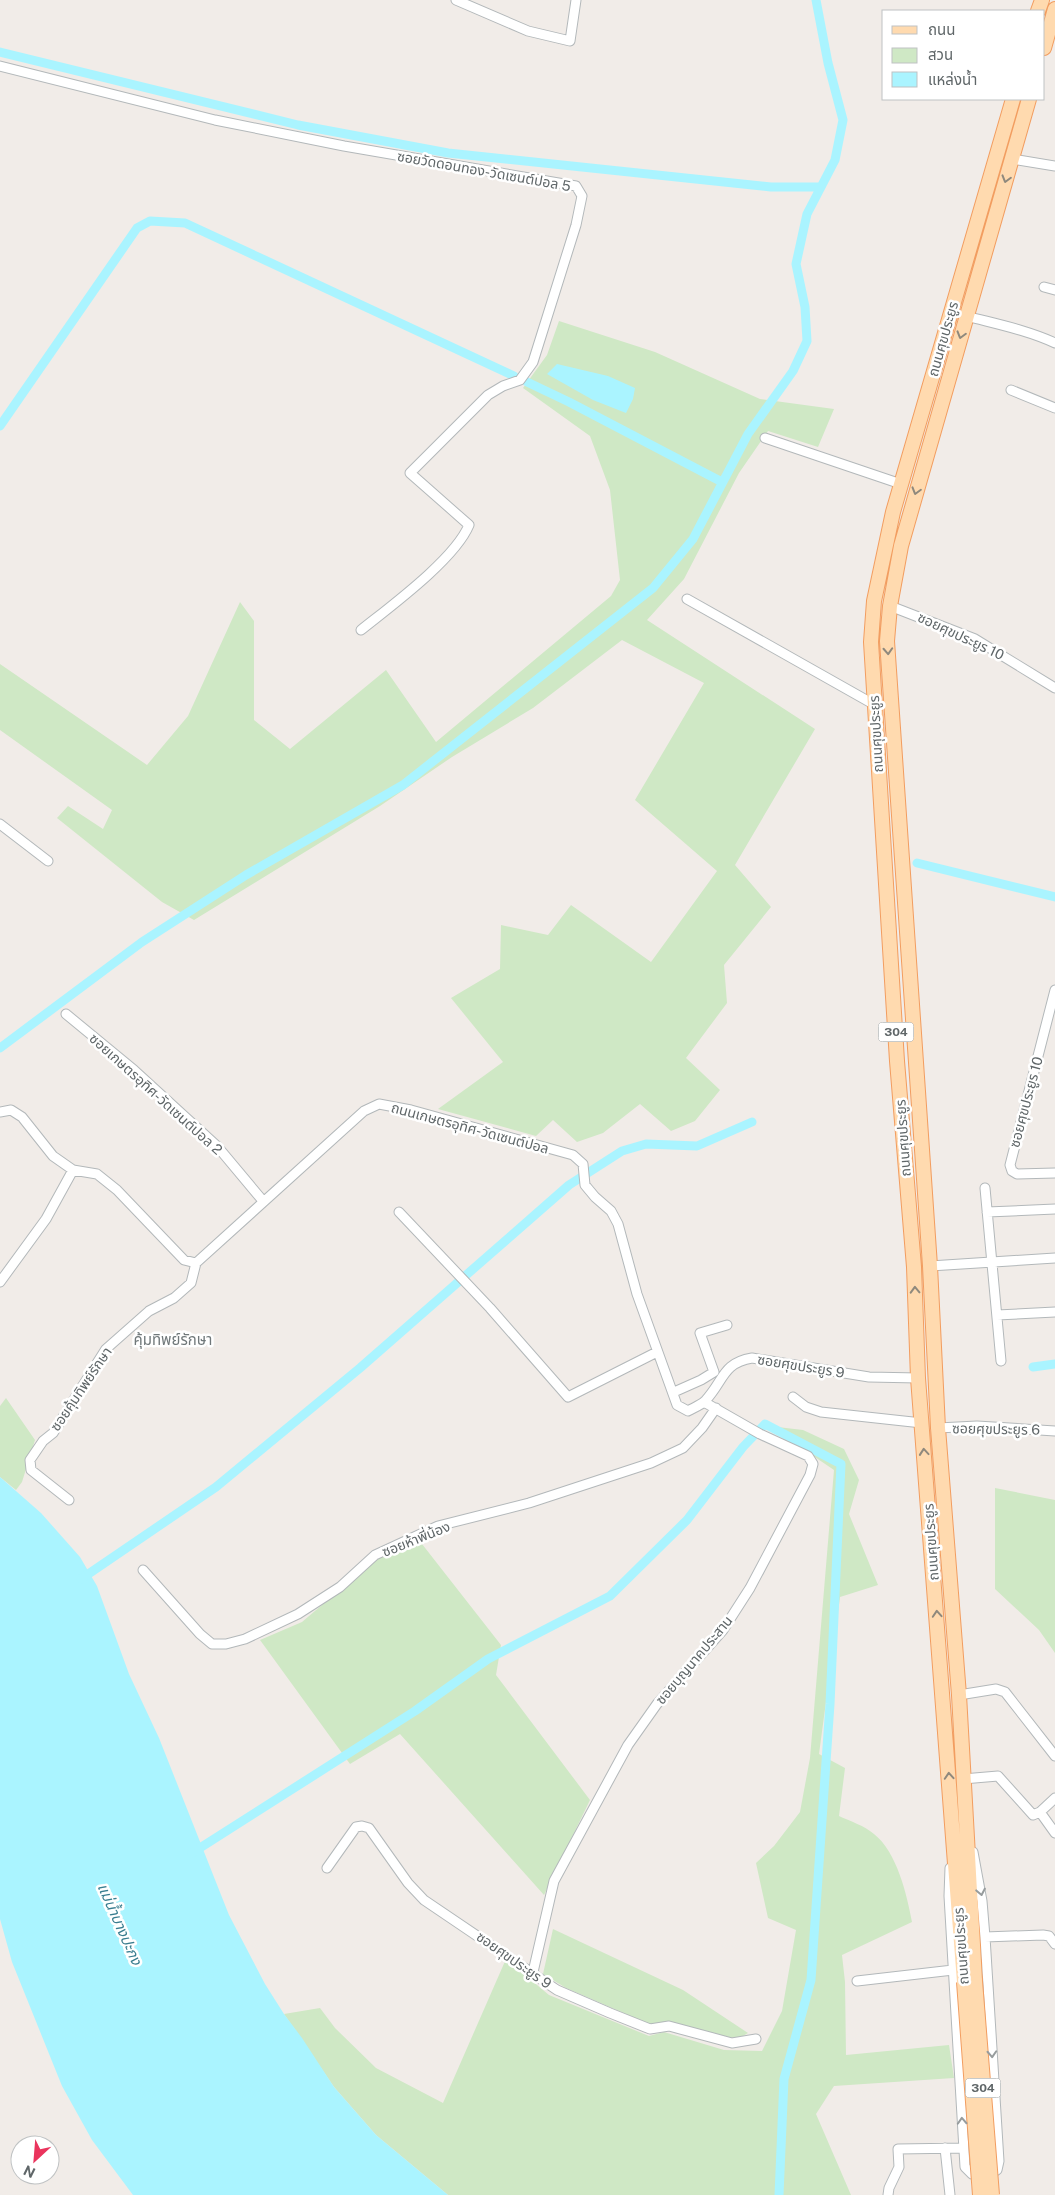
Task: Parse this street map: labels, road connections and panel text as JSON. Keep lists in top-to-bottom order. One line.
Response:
{"streets":{"main road":["ถนนศุขประยูร","304"],"street":["ซอยวัดดอนทอง-วัดเซนต์ปอล 5","ซอยศุขประยูร 10","ซอยเกษตรอุทิศ-วัดเซนต์ปอล 2","ถนนเกษตรอุทิศ-วัดเซนต์ปอล","ซอยศุขประยูร 9","ซอยคุ้มทิพย์รักษา","ซอยศุขประยูร 6","ซอยห้าพี่น้อง","ซอยบุญนาคประสาน"]},"crossings":[["ถนนศุขประยูร","ซอยศุขประยูร 10"],["ถนนศุขประยูร","ซอยศุขประยูร 9"],["ถนนศุขประยูร","ซอยศุขประยูร 6"],["ซอยเกษตรอุทิศ-วัดเซนต์ปอล 2","ถนนเกษตรอุทิศ-วัดเซนต์ปอล"],["ถนนเกษตรอุทิศ-วัดเซนต์ปอล","ซอยศุขประยูร 9"],["ถนนเกษตรอุทิศ-วัดเซนต์ปอล","ซอยคุ้มทิพย์รักษา"],["ถนนเกษตรอุทิศ-วัดเซนต์ปอล","ซอยบุญนาคประสาน"],["ซอยศุขประยูร 9","ซอยบุญนาคประสาน"],["ซอยห้าพี่น้อง","ซอยบุญนาคประสาน"]],"districts":["คุ้มทิพย์รักษา"],"water":["แม่น้ำบางปะกง"],"legend":["ถนน","สวน","แหล่งน้ำ"],"north":"bottom left"}
